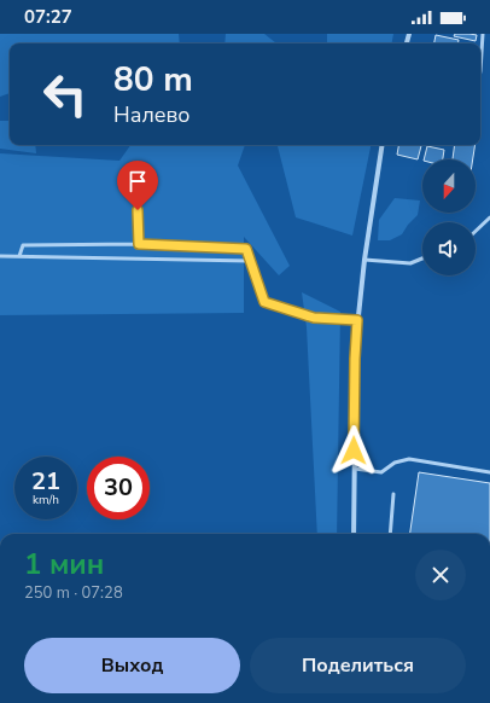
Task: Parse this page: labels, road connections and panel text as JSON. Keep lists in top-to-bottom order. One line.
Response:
{"north":"bottom","page":{"status":"07:27","turn":["80 m","Налево"],"speed":"21 km/h","limit":"30","heading":["1 мин","250 m · 07:28"],"buttons":["Выход","Поделиться"]}}
